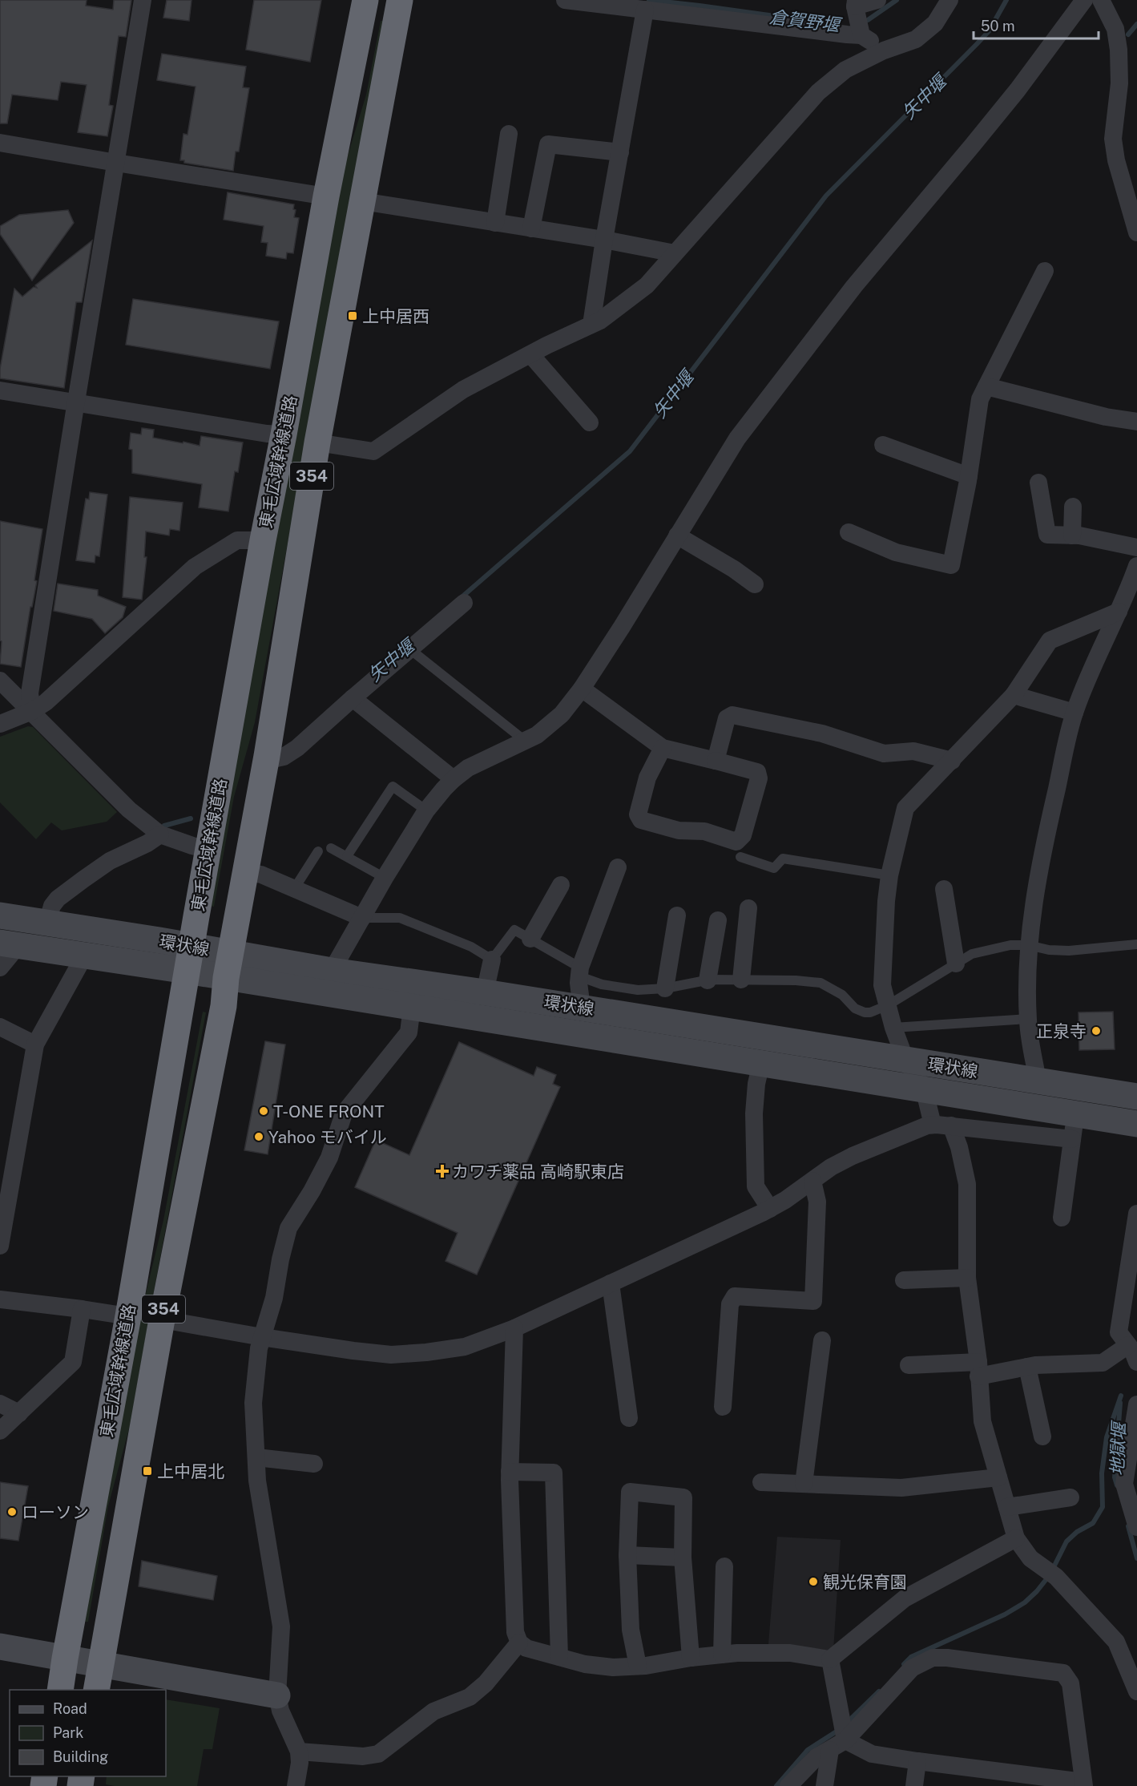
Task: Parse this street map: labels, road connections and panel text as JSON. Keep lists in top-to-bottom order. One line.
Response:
{"streets":{"highway":["東毛広域幹線道路","354"],"street":["環状線"]},"crossings":[["東毛広域幹線道路","環状線"]],"water":["倉賀野堰","矢中堰","地獄堰"],"places":{"transit":["上中居西","上中居北"],"other":["正泉寺","T-ONE FRONT","Yahoo モバイル","ローソン","観光保育園"],"health":["カワチ薬品 高崎駅東店"]},"legend":["Road","Park","Building"],"scale_bar":"50 m"}
